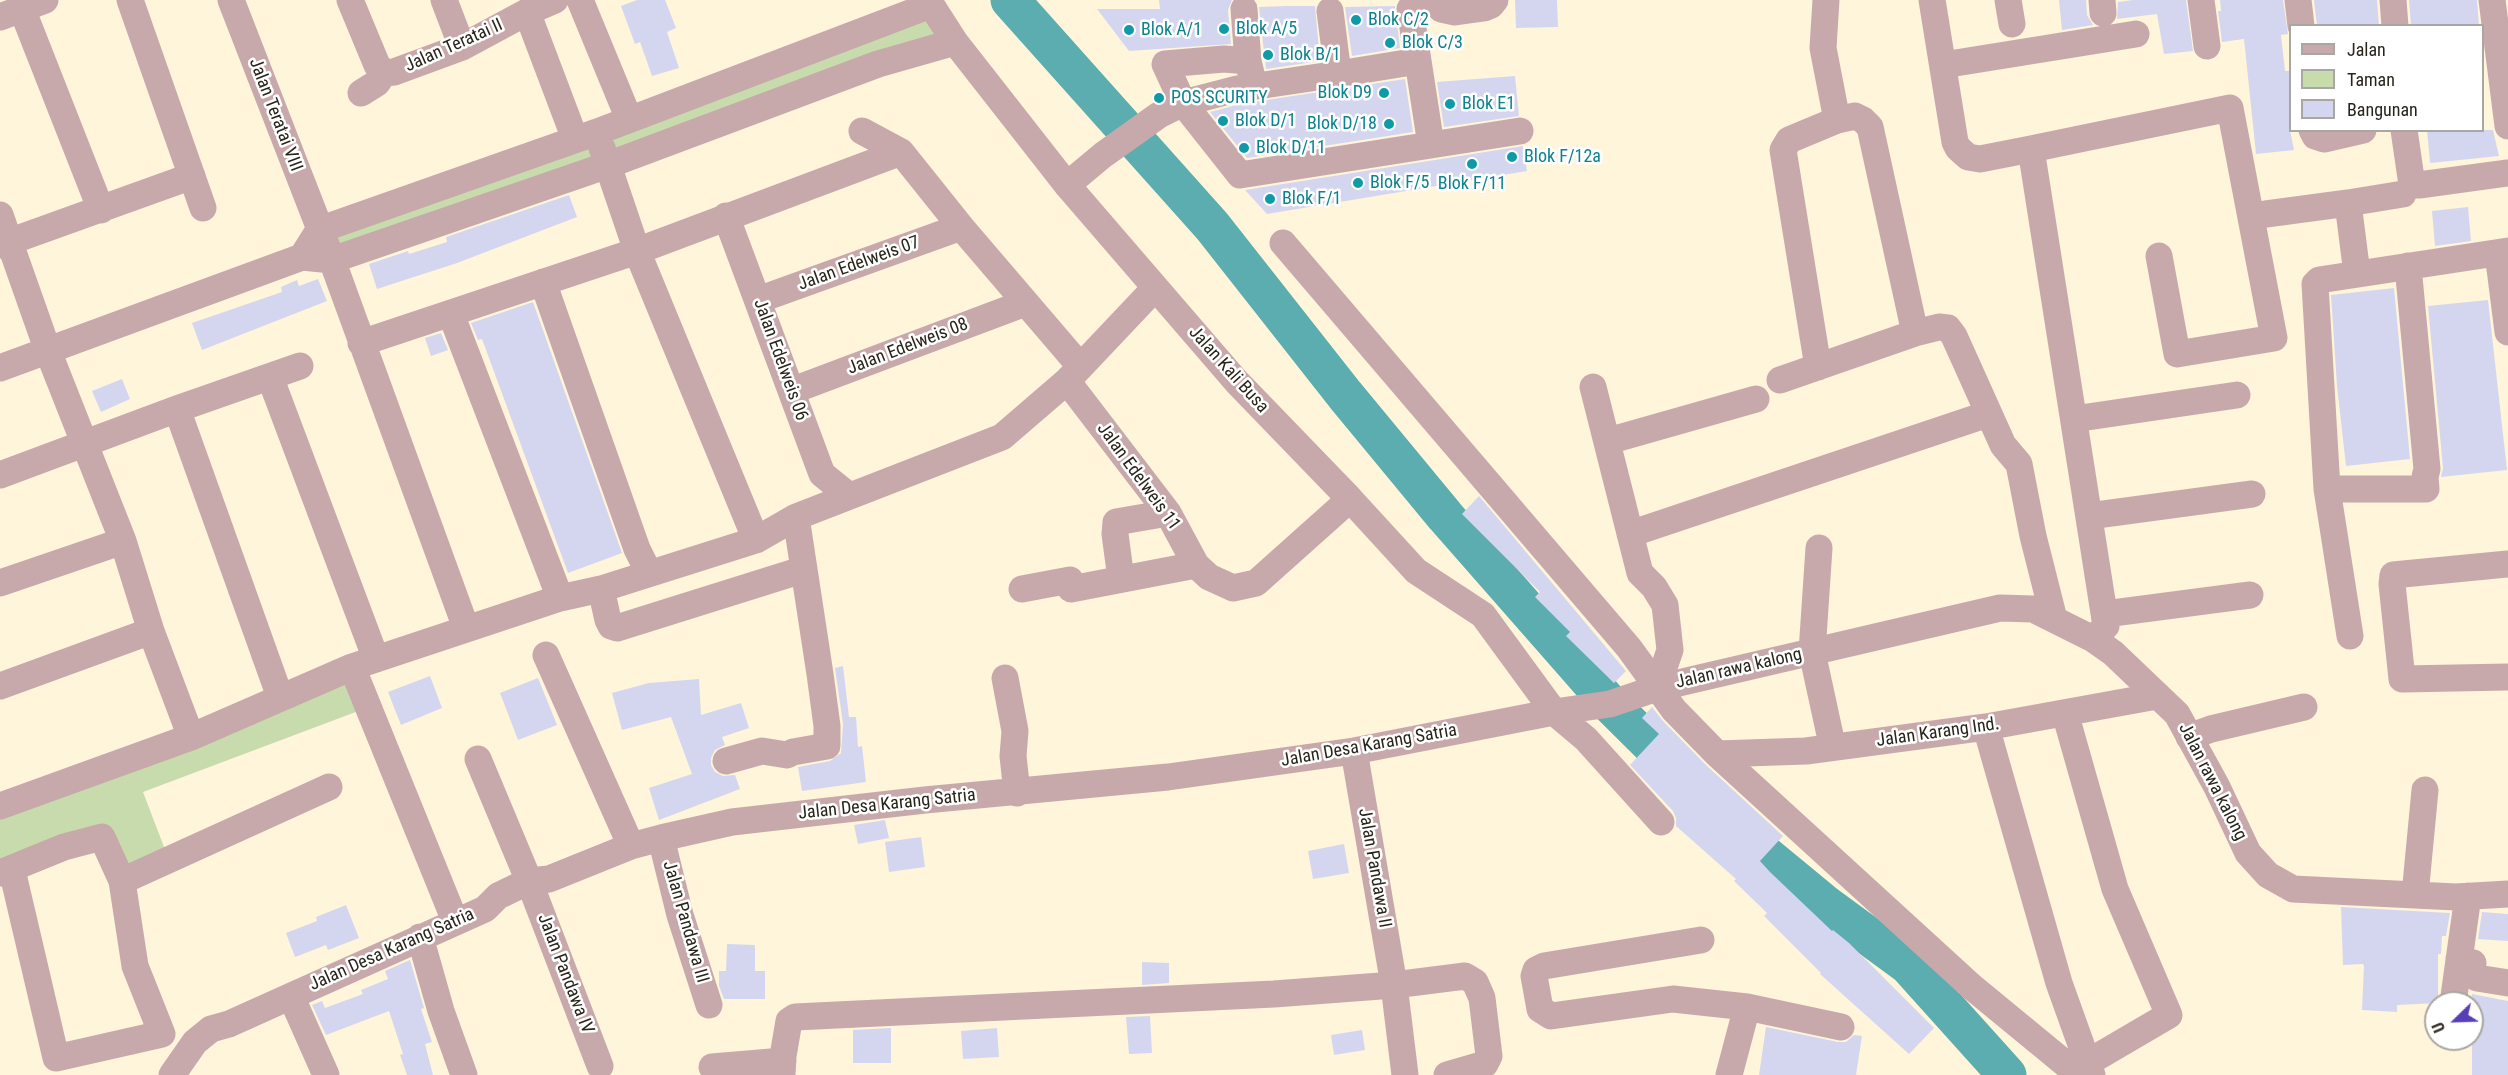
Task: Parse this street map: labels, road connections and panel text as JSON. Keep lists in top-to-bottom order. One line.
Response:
{"streets":{"street":["Jalan Teratai II","Jalan Teratai VIII","Jalan Edelweis 07","Jalan Edelweis 08","Jalan Edelweis 06","Jalan Kali Busa","Jalan Edelweis 11","Jalan rawa kalong","Jalan Karang Ind.","Jalan Desa Karang Satria","Jalan Pandawa II","Jalan Pandawa III","Jalan Pandawa IV"]},"crossings":[["Jalan Edelweis 07","Jalan Edelweis 06"],["Jalan Edelweis 07","Jalan Edelweis 11"],["Jalan Edelweis 08","Jalan Edelweis 06"],["Jalan Edelweis 08","Jalan Edelweis 11"],["Jalan Kali Busa","Jalan Edelweis 11"],["Jalan Kali Busa","Jalan Desa Karang Satria"],["Jalan rawa kalong","Jalan Karang Ind."],["Jalan rawa kalong","Jalan Desa Karang Satria"],["Jalan Desa Karang Satria","Jalan Pandawa II"],["Jalan Desa Karang Satria","Jalan Pandawa III"],["Jalan Desa Karang Satria","Jalan Pandawa IV"]],"places":["Blok C/2","Blok A/5","Blok A/1","Blok C/3","Blok B/1","Blok D9","POS SCURITY","Blok E1","Blok D/1","Blok D/18","Blok D/11","Blok F/12a","Blok F/11","Blok F/5","Blok F/1"],"legend":["Jalan","Taman","Bangunan"],"north":"bottom left"}
